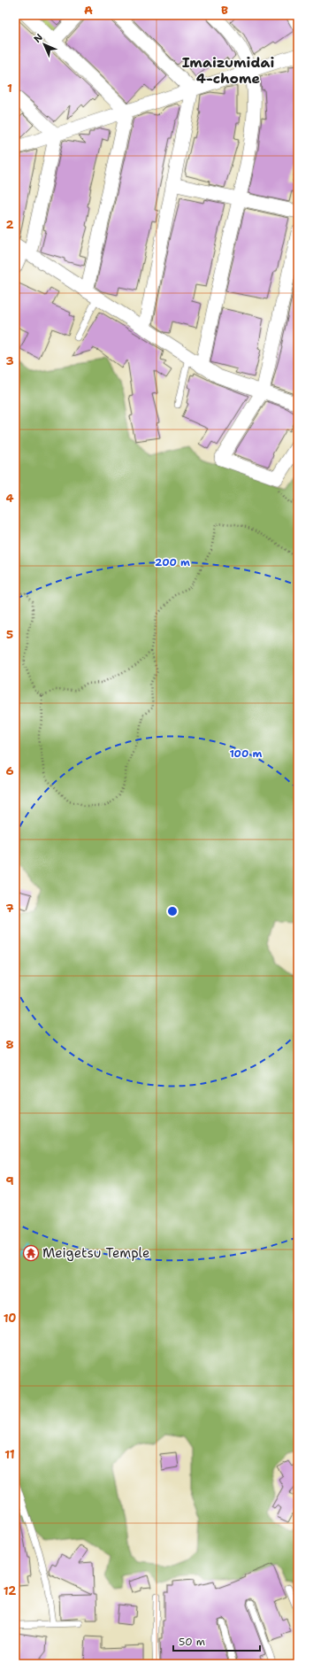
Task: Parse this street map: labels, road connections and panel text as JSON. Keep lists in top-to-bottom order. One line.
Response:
{"districts":["Imaizumidai 4-chome"],"places":{"temple":["Meigetsu Temple"]},"scale_bar":"50 m","north":"top left","grid":{"columns":["A","B"],"rows":["1","2","3","4","5","6","7","8","9","10","11","12"]},"rings":["200 m","100 m"]}
